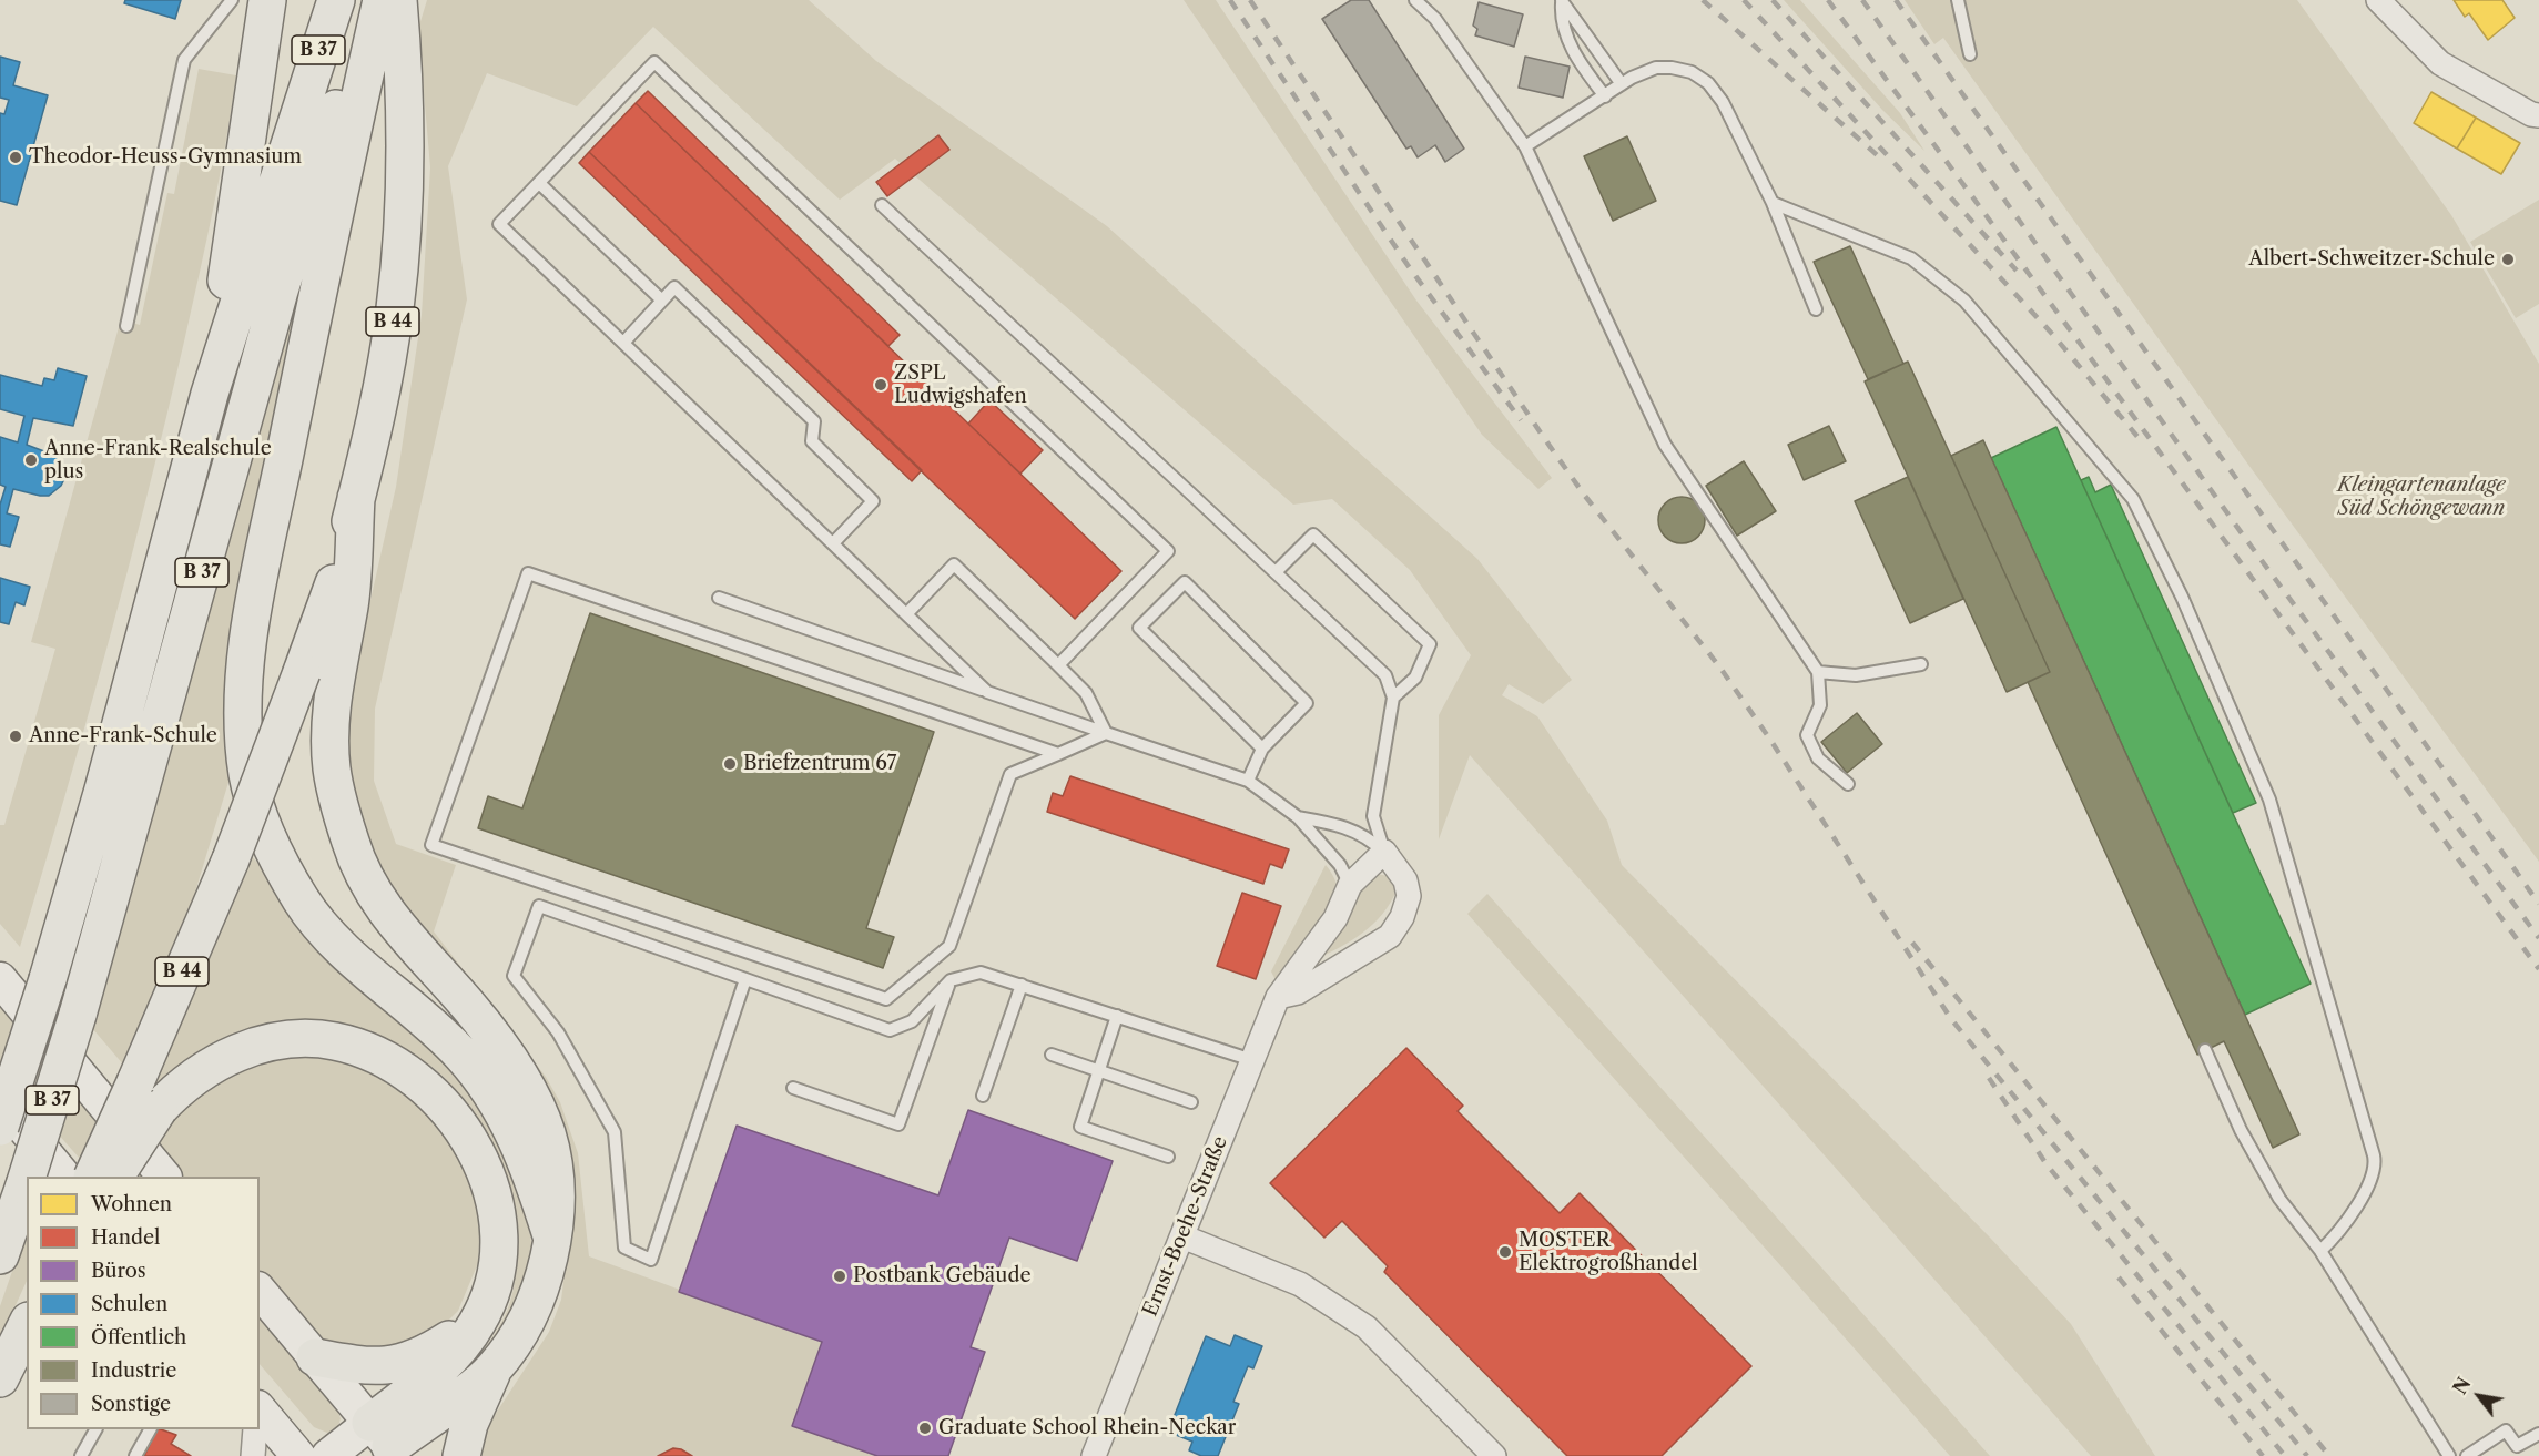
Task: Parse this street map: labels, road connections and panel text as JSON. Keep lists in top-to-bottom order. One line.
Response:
{"streets":{"highway":["B 37","B 44"],"street":["Ernst-Boehe-Straße"]},"parks":["Kleingartenanlage Süd Schöngewann"],"places":["Theodor-Heuss-Gymnasium","Albert-Schweitzer-Schule","ZSPL Ludwigshafen","Anne-Frank-Realschule plus","Anne-Frank-Schule","Briefzentrum 67","MOSTER Elektrogroßhandel","Postbank Gebäude","Graduate School Rhein-Neckar"],"legend":["Wohnen","Handel","Büros","Schulen","Öffentlich","Industrie","Sonstige"],"north":"top left"}
